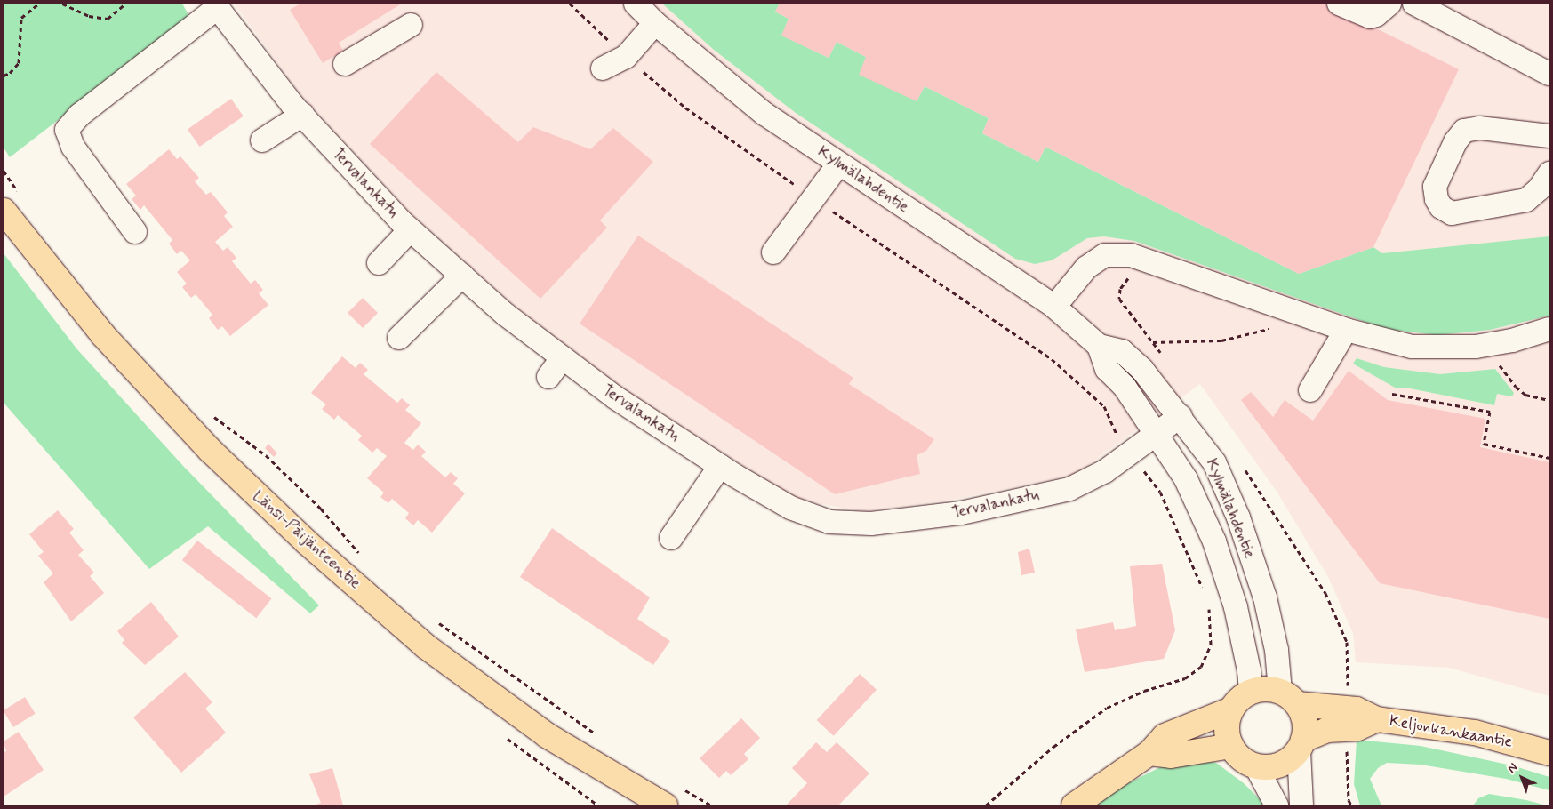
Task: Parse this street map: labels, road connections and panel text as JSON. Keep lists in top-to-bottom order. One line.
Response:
{"streets":{"main road":["Länsi-Päijänteentie","Keljonkankaantie"],"street":["Kylmälahdentie","Tervalankatu"]},"crossings":[["Kylmälahdentie","Tervalankatu"],["Kylmälahdentie","Keljonkankaantie"]],"north":"top left"}
